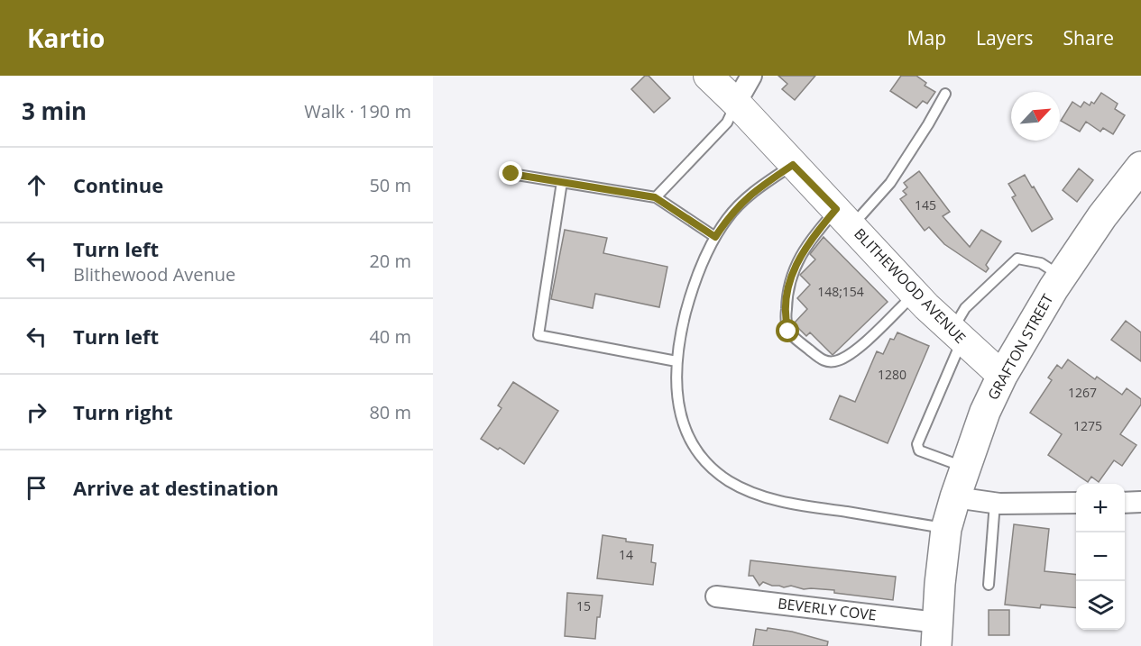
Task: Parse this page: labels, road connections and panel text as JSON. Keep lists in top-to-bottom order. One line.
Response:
{"streets":{"highway":["GRAFTON STREET"],"street":["BLITHEWOOD AVENUE","BEVERLY COVE"]},"crossings":[["BLITHEWOOD AVENUE","GRAFTON STREET"],["GRAFTON STREET","BEVERLY COVE"]],"house_numbers":["145","148;154","1280","1267","1275","14","15"],"north":"top right","page":{"header":"Kartio","nav":["Map","Layers","Share"],"heading":["3 min","Walk · 190 m"],"list":[["Continue","50 m"],["Turn left","Blithewood Avenue","20 m"],["Turn left","40 m"],["Turn right","80 m"],"Arrive at destination"],"map_buttons":["+","−"]}}
